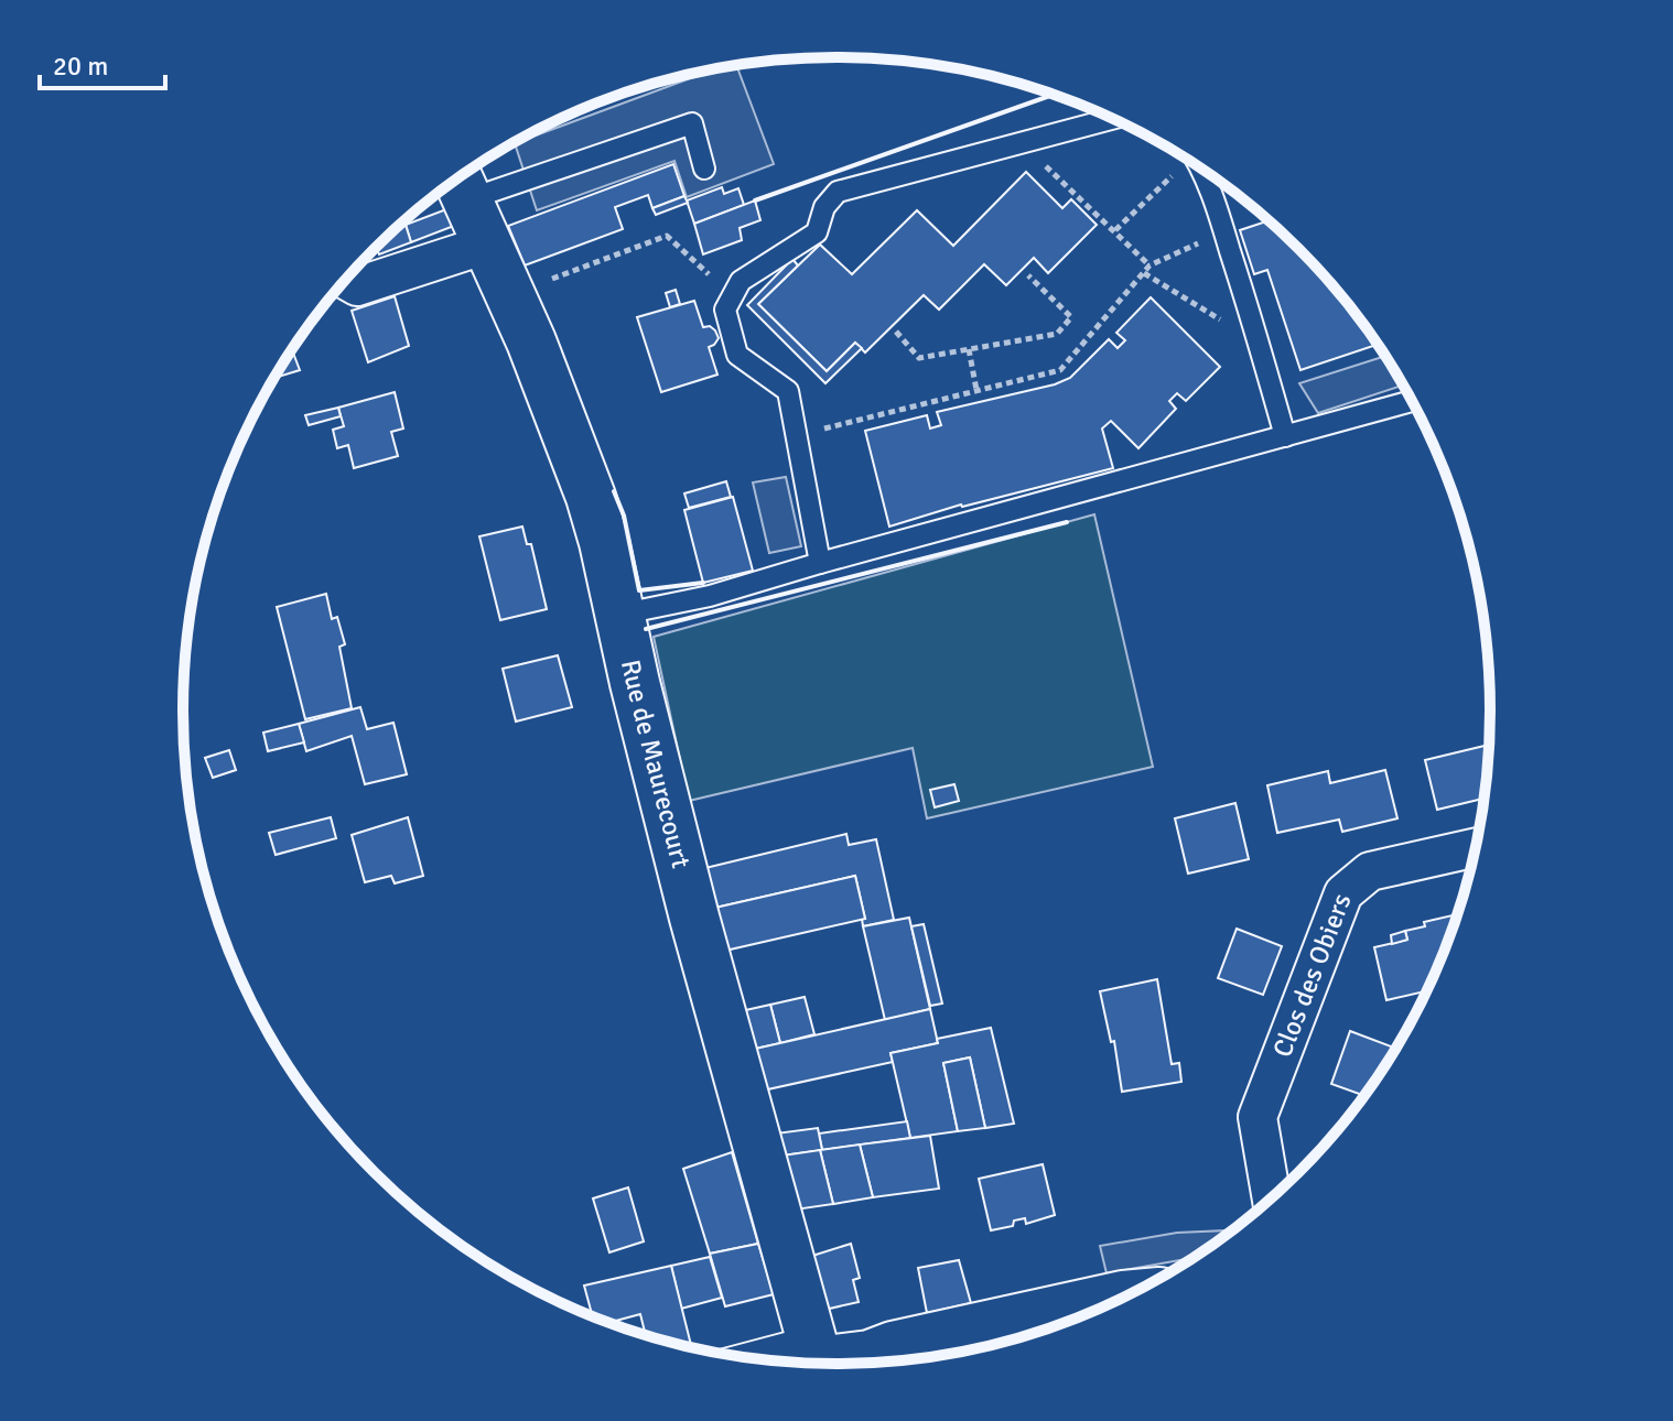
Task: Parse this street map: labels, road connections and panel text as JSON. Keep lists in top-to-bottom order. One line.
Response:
{"streets":{"main road":["Rue de Maurecourt"],"street":["Clos des Obiers"]},"scale_bar":"20 m"}
